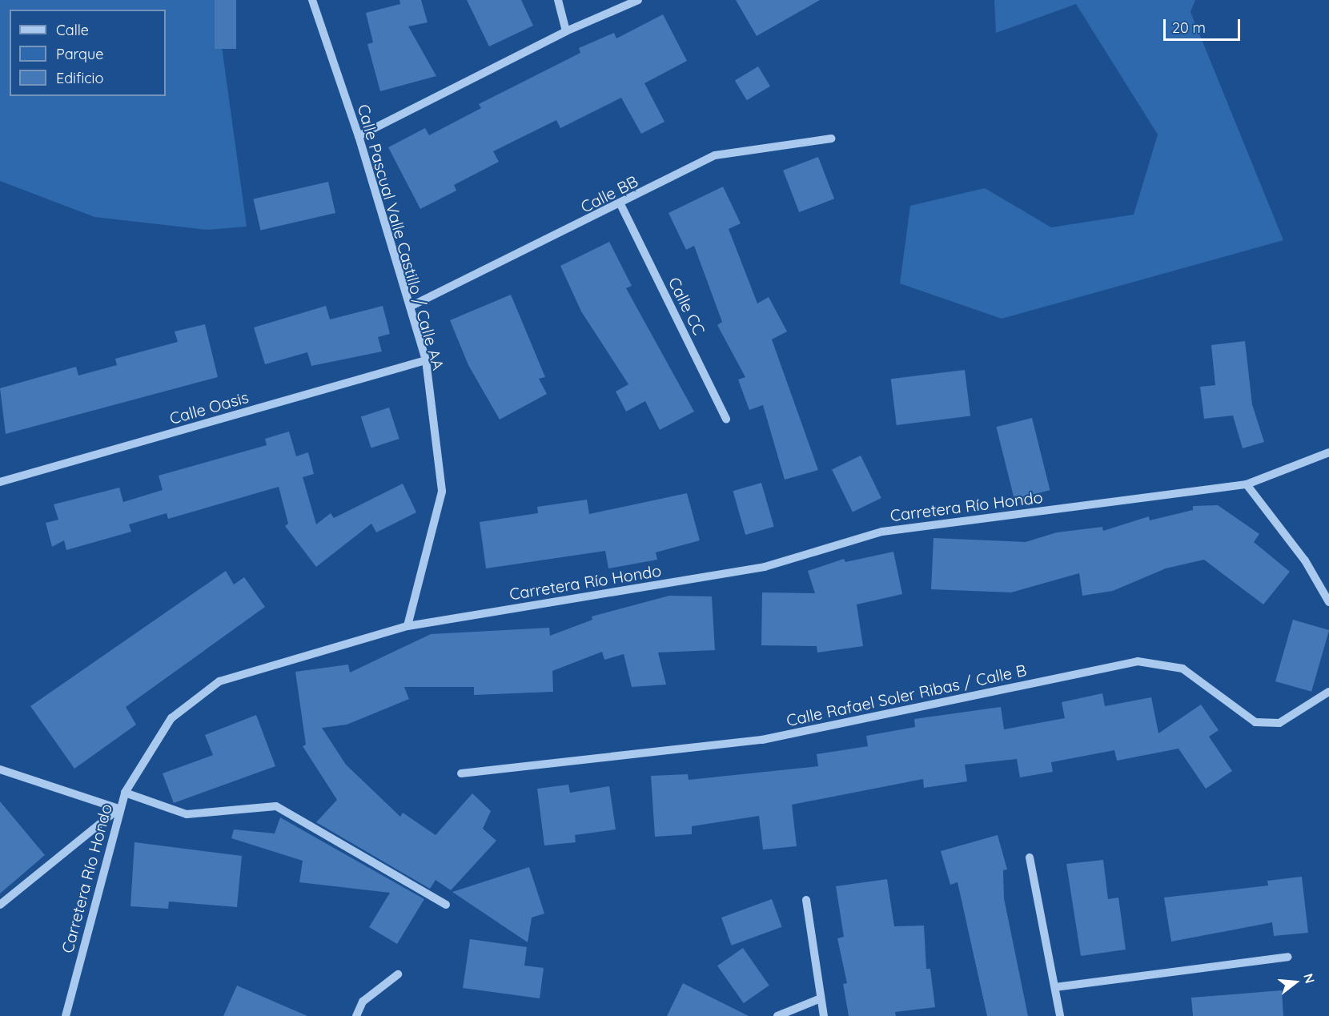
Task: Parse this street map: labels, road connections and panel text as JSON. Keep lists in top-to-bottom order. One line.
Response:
{"streets":{"street":["Calle BB","Calle Pascual Valle Castillo / Calle AA","Calle CC","Calle Oasis","Carretera Río Hondo","Calle Rafael Soler Ribas / Calle B"]},"crossings":[["Calle BB","Calle Pascual Valle Castillo / Calle AA"],["Calle BB","Calle CC"],["Calle Pascual Valle Castillo / Calle AA","Calle Oasis"],["Calle Pascual Valle Castillo / Calle AA","Carretera Río Hondo"]],"legend":["Calle","Parque","Edificio"],"scale_bar":"20 m","north":"right"}
